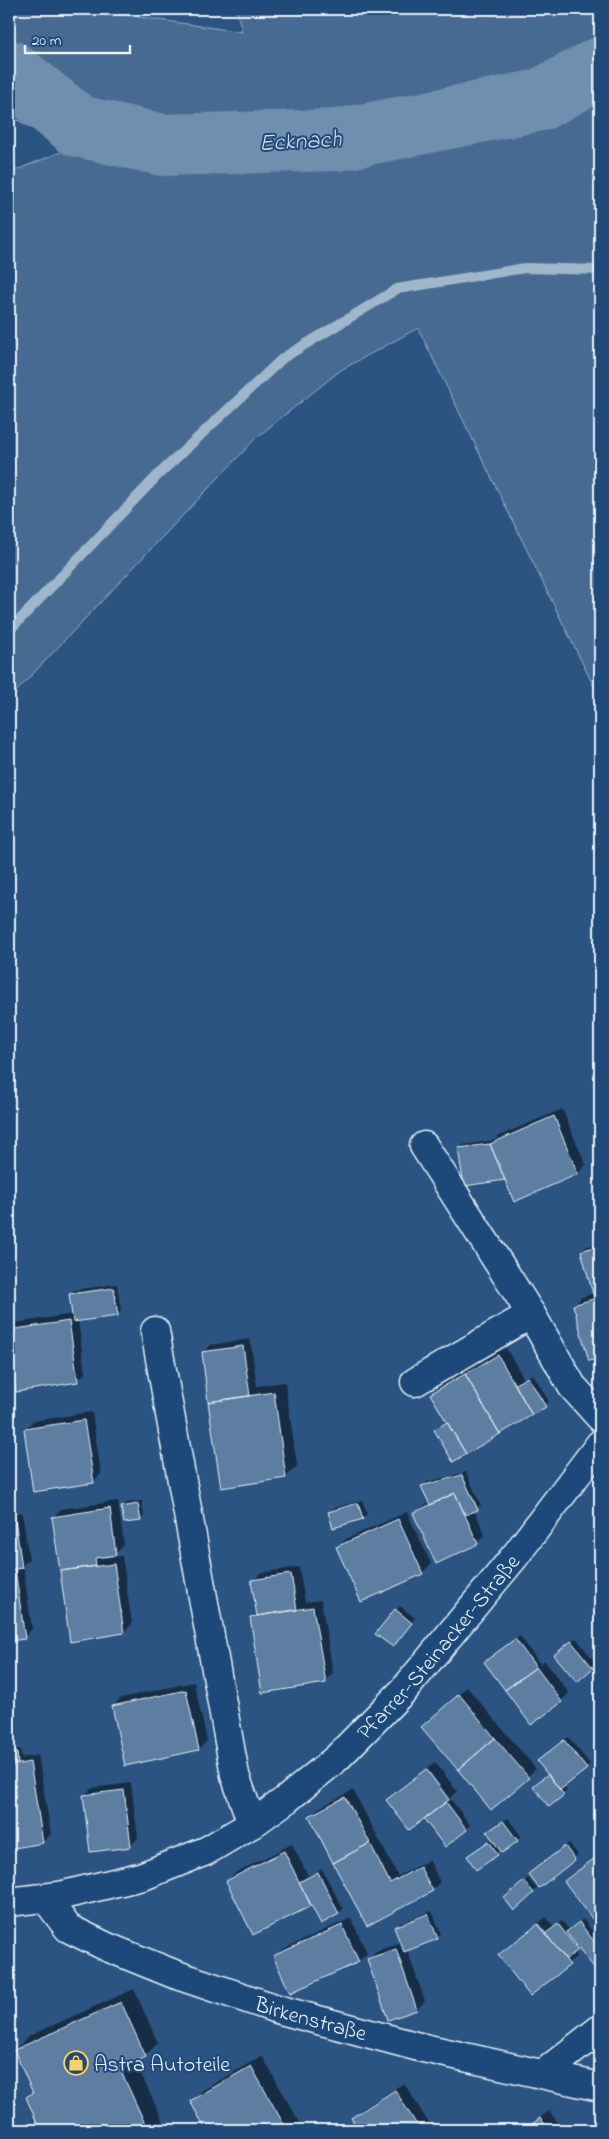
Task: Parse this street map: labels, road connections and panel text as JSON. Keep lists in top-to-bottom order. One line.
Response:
{"streets":{"street":["Pfarrer-Steinacker-Straße","Birkenstraße"]},"crossings":[["Pfarrer-Steinacker-Straße","Birkenstraße"]],"water":["Ecknach"],"places":{"shop":["Astra Autoteile"]},"scale_bar":"20 m"}
